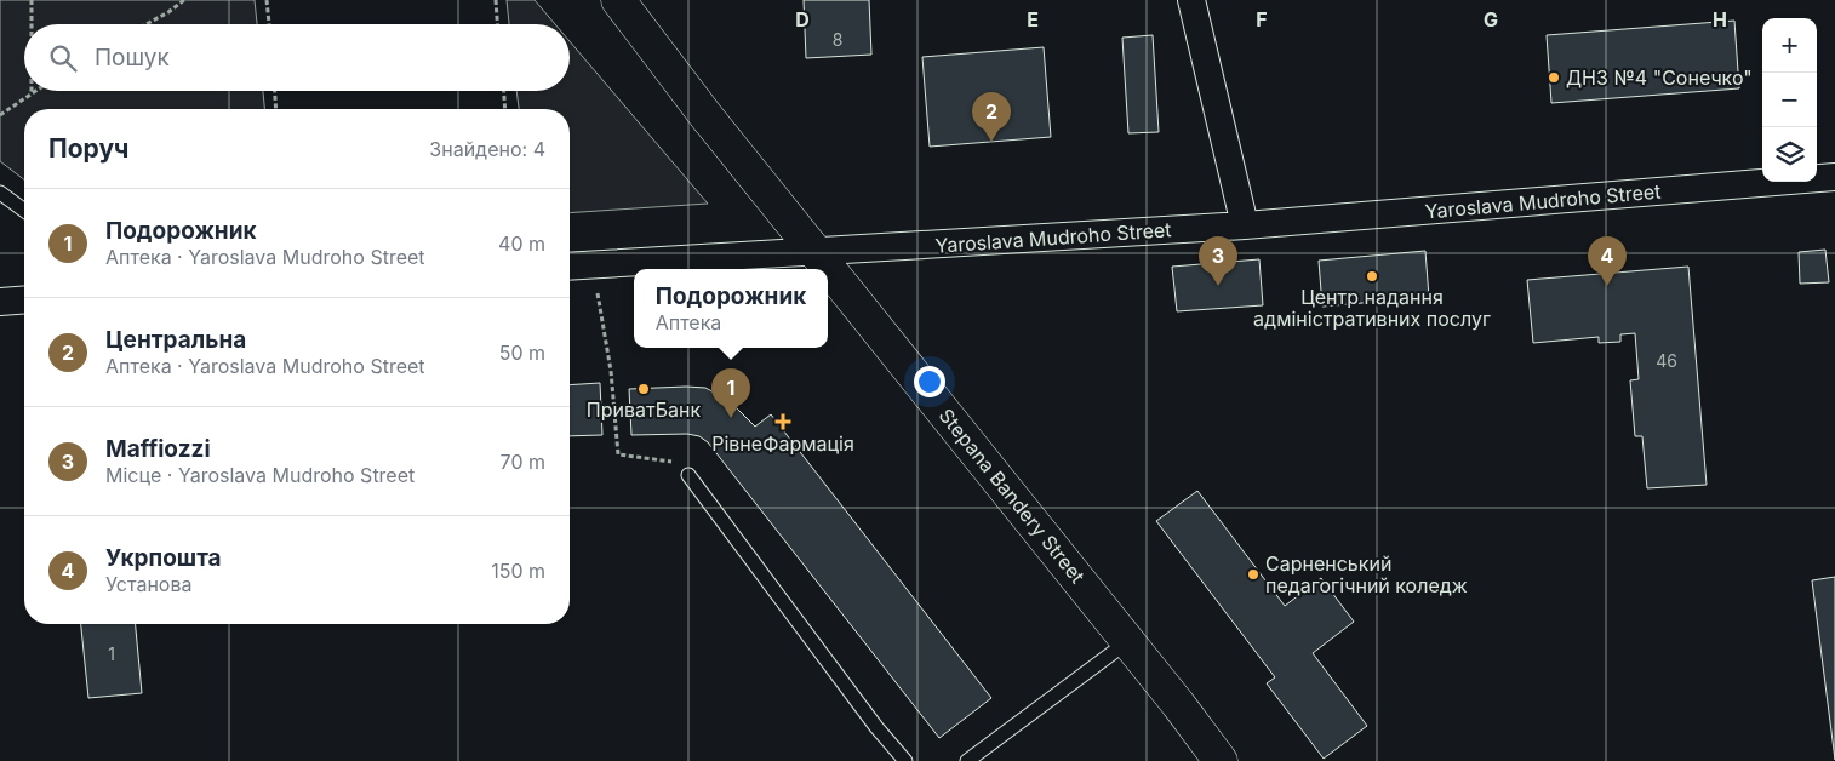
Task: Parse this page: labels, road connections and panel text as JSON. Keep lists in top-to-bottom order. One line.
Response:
{"streets":{"main road":["Stepana Bandery Street"],"street":["Yaroslava Mudroho Street"]},"crossings":[["Yaroslava Mudroho Street","Stepana Bandery Street"]],"places":{"other":["ДНЗ №4 \"Сонечко\"","Центр надання адміністративних послуг","ПриватБанк","Сарненський педагогічний коледж"],"health":["РівнеФармація"]},"house_numbers":["8","46","1"],"page":{"map_buttons":["+","−"],"search":"Пошук","pins":["2","3","4","1"],"heading":["Поруч","Знайдено: 4"],"list":[{"mark":"1","name":"Подорожник","note":"Аптека · Yaroslava Mudroho Street","value":"40 m"},{"mark":"2","name":"Центральна","note":"Аптека · Yaroslava Mudroho Street","value":"50 m"},{"mark":"3","name":"Maffiozzi","note":"Місце · Yaroslava Mudroho Street","value":"70 m"},{"mark":"4","name":"Укрпошта","note":"Установа","value":"150 m"}],"popup":["Подорожник","Аптека"]},"grid":{"columns":["D","E","F","G","H"]}}
